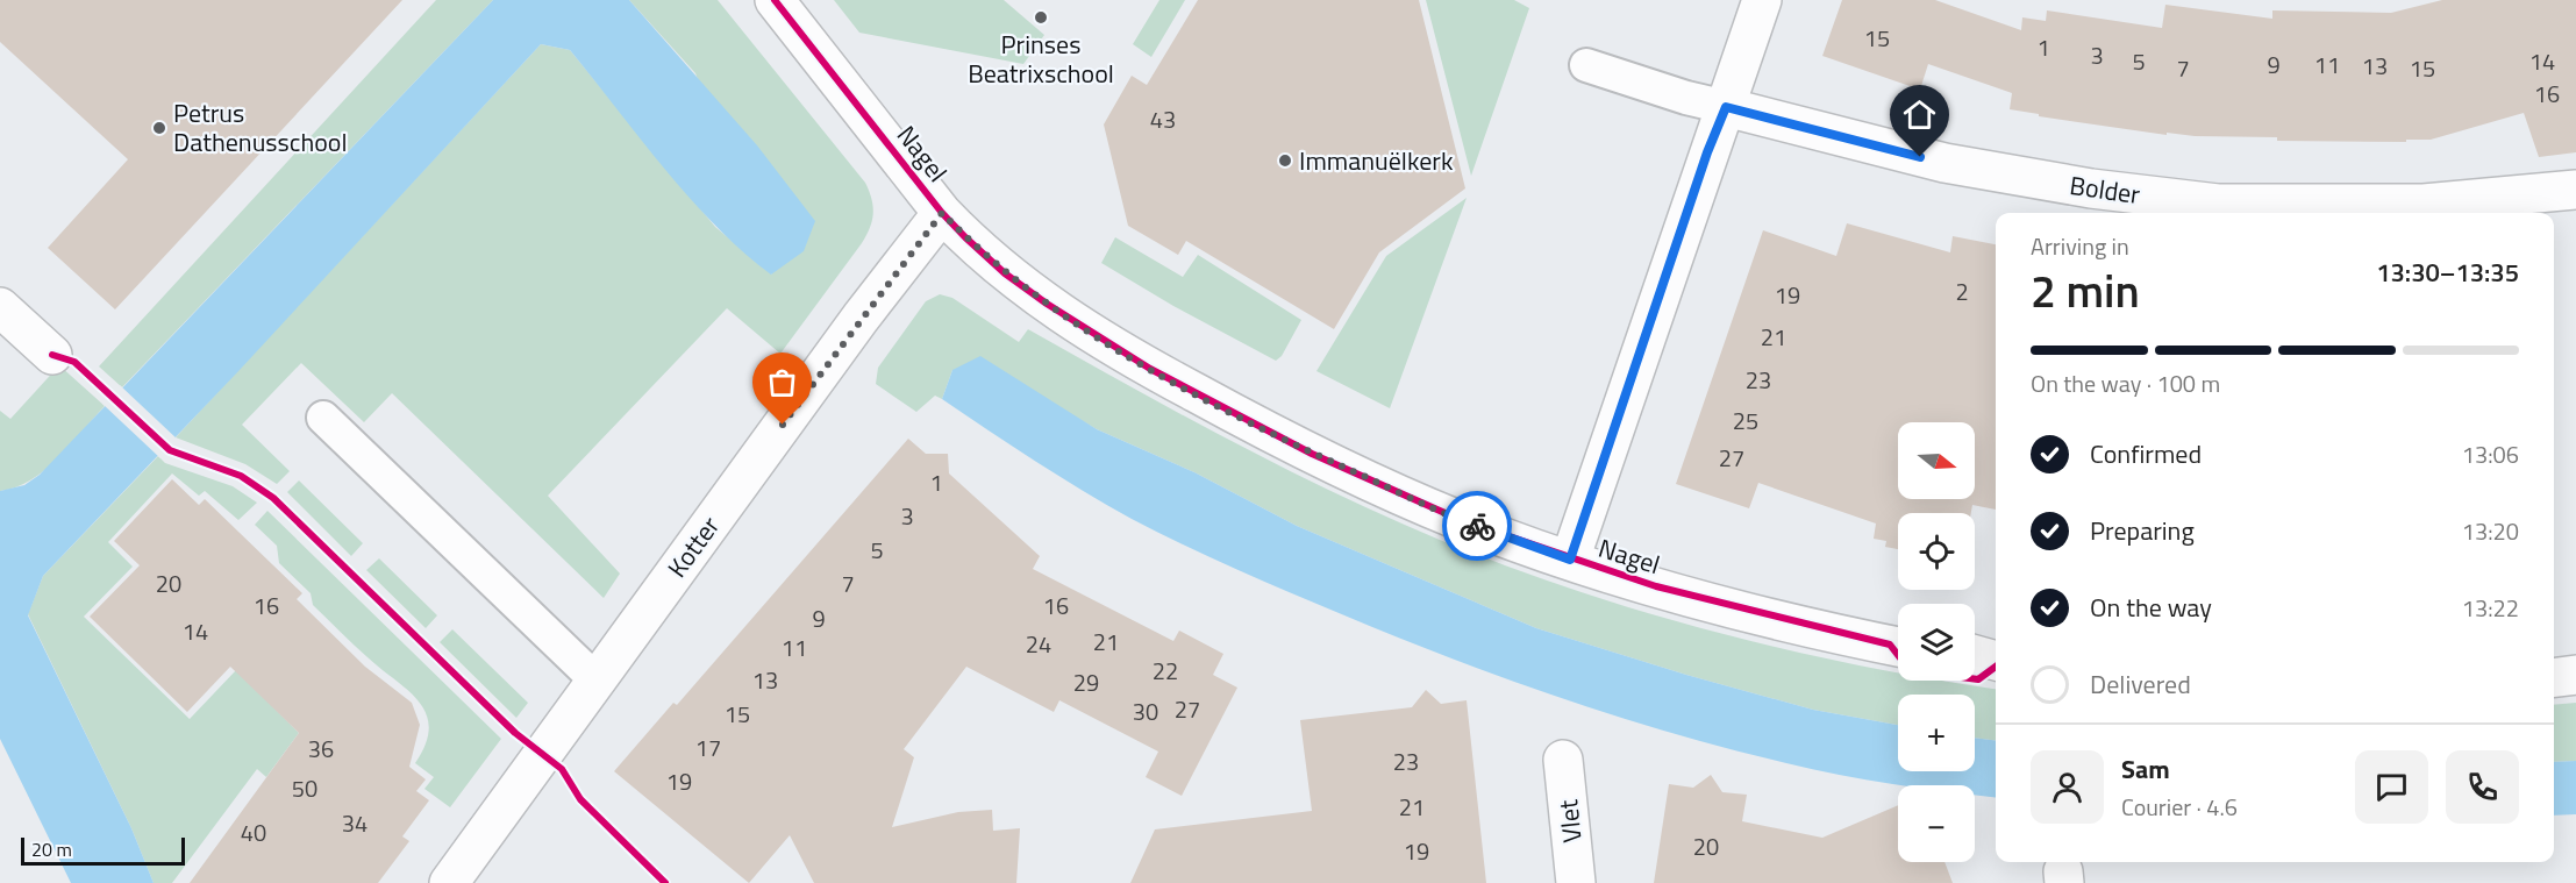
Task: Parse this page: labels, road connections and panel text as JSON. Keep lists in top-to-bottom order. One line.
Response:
{"streets":{"street":["Nagel","Bolder","Kotter","Vlet"]},"crossings":[["Nagel","Kotter"]],"places":["Prinses Beatrixschool","Petrus Dathenusschool","Immanuëlkerk"],"house_numbers":["15","1","3","5","14","9","11","13","7","15","16","43","2","19","21","23","25","27","1","3","5","20","7","16","16","9","14","21","24","11","22","13","29","27","30","15","17","36","23","19","50","21","34","40","20","19"],"scale_bar":"20 m","north":"right","page":{"heading":["2 min","Arriving in","13:30–13:35"],"panel":["Sam","Courier · 4.6"],"bar":"On the way · 100 m","list":[["Confirmed","13:06"],["Preparing","13:20"],["On the way","13:22"],"Delivered"],"map_buttons":["+","−"],"scale":"20 m"}}
